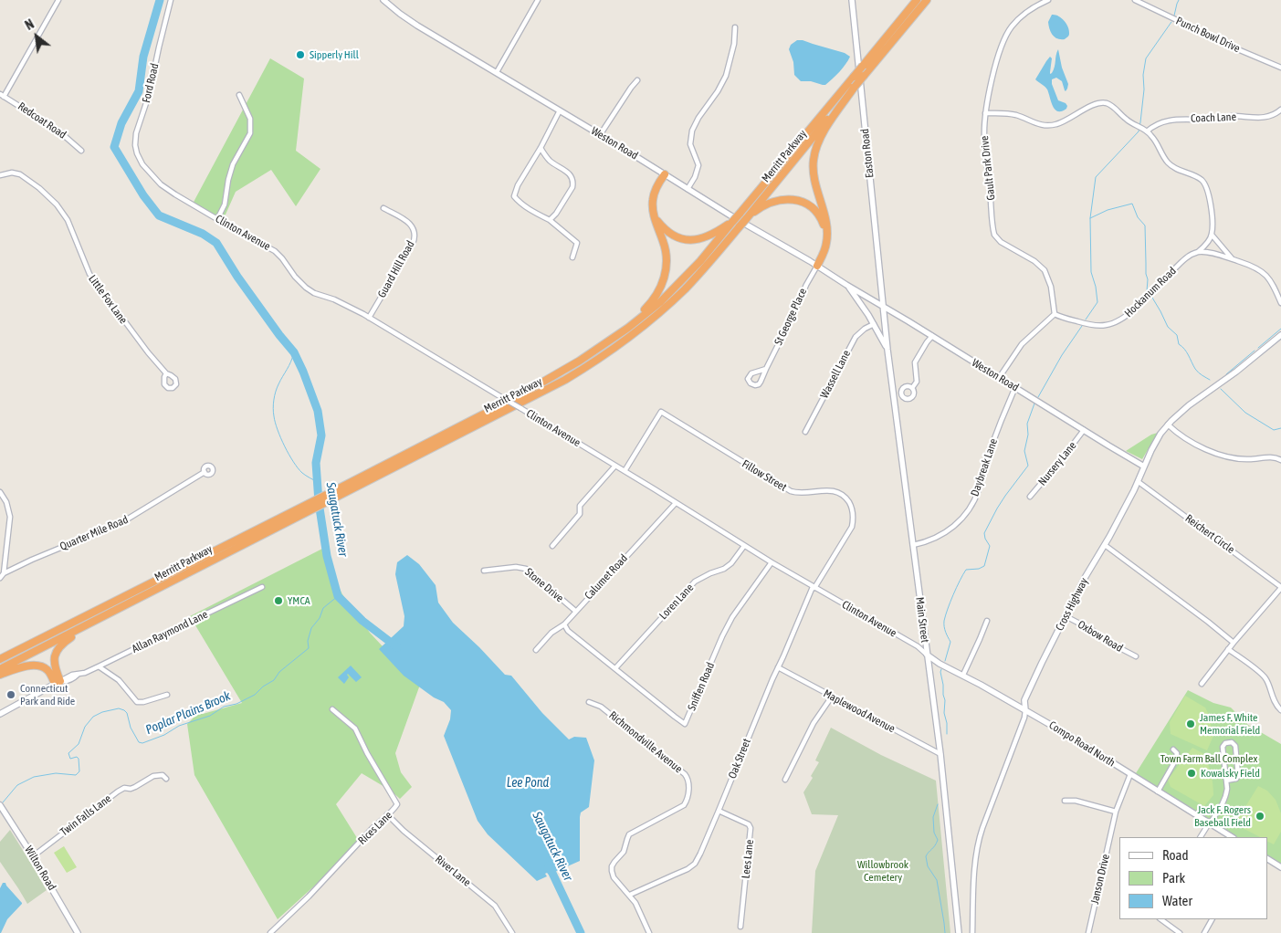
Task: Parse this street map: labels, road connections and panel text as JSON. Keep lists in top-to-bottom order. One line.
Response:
{"streets":{"highway":["Merritt Parkway"],"main road":["Weston Road","Easton Road","Cross Highway","Main Street","Allan Raymond Lane","Compo Road North","Wilton Road"],"street":["Punch Bowl Drive","Ford Road","Coach Lane","Redcoat Road","Gault Park Drive","Clinton Avenue","Guard Hill Road","Hockanum Road","Little Fox Lane","St George Place","Wassell Lane","Nursery Lane","Daybreak Lane","Fillow Street","Quarter Mile Road","Reichert Circle","Calumet Road","Stone Drive","Loren Lane","Oxbow Road","Sniffen Road","Maplewood Avenue","Richmondville Avenue","Oak Street","Twin Falls Lane","Rices Lane","Lees Lane","River Lane","Janson Drive"]},"crossings":[["Ford Road","Clinton Avenue"],["Weston Road","Easton Road"],["Weston Road","St George Place"],["Weston Road","Wassell Lane"],["Weston Road","Nursery Lane"],["Weston Road","Daybreak Lane"],["Weston Road","Cross Highway"],["Weston Road","Main Street"],["Easton Road","Main Street"],["Gault Park Drive","Hockanum Road"],["Clinton Avenue","Guard Hill Road"],["Clinton Avenue","Fillow Street"],["Clinton Avenue","Calumet Road"],["Clinton Avenue","Loren Lane"],["Clinton Avenue","Main Street"],["Clinton Avenue","Sniffen Road"],["Clinton Avenue","Compo Road North"],["Clinton Avenue","Oak Street"],["Daybreak Lane","Main Street"],["Fillow Street","Oak Street"],["Reichert Circle","Cross Highway"],["Calumet Road","Stone Drive"],["Calumet Road","Sniffen Road"],["Loren Lane","Sniffen Road"],["Cross Highway","Oxbow Road"],["Cross Highway","Compo Road North"],["Main Street","Maplewood Avenue"],["Main Street","Compo Road North"],["Maplewood Avenue","Oak Street"],["Richmondville Avenue","Oak Street"],["Compo Road North","Janson Drive"],["Oak Street","Lees Lane"],["Twin Falls Lane","Wilton Road"],["Rices Lane","River Lane"]],"water":["Saugatuck River","Poplar Plains Brook","Lee Pond"],"parks":["Town Farm Ball Complex","Willowbrook Cemetery"],"places":["Sipperly Hill","YMCA","Connecticut Park and Ride","James F. White Memorial Field","Kowalsky Field","Jack F. Rogers Baseball Field"],"legend":["Road","Park","Water"],"north":"top left"}
